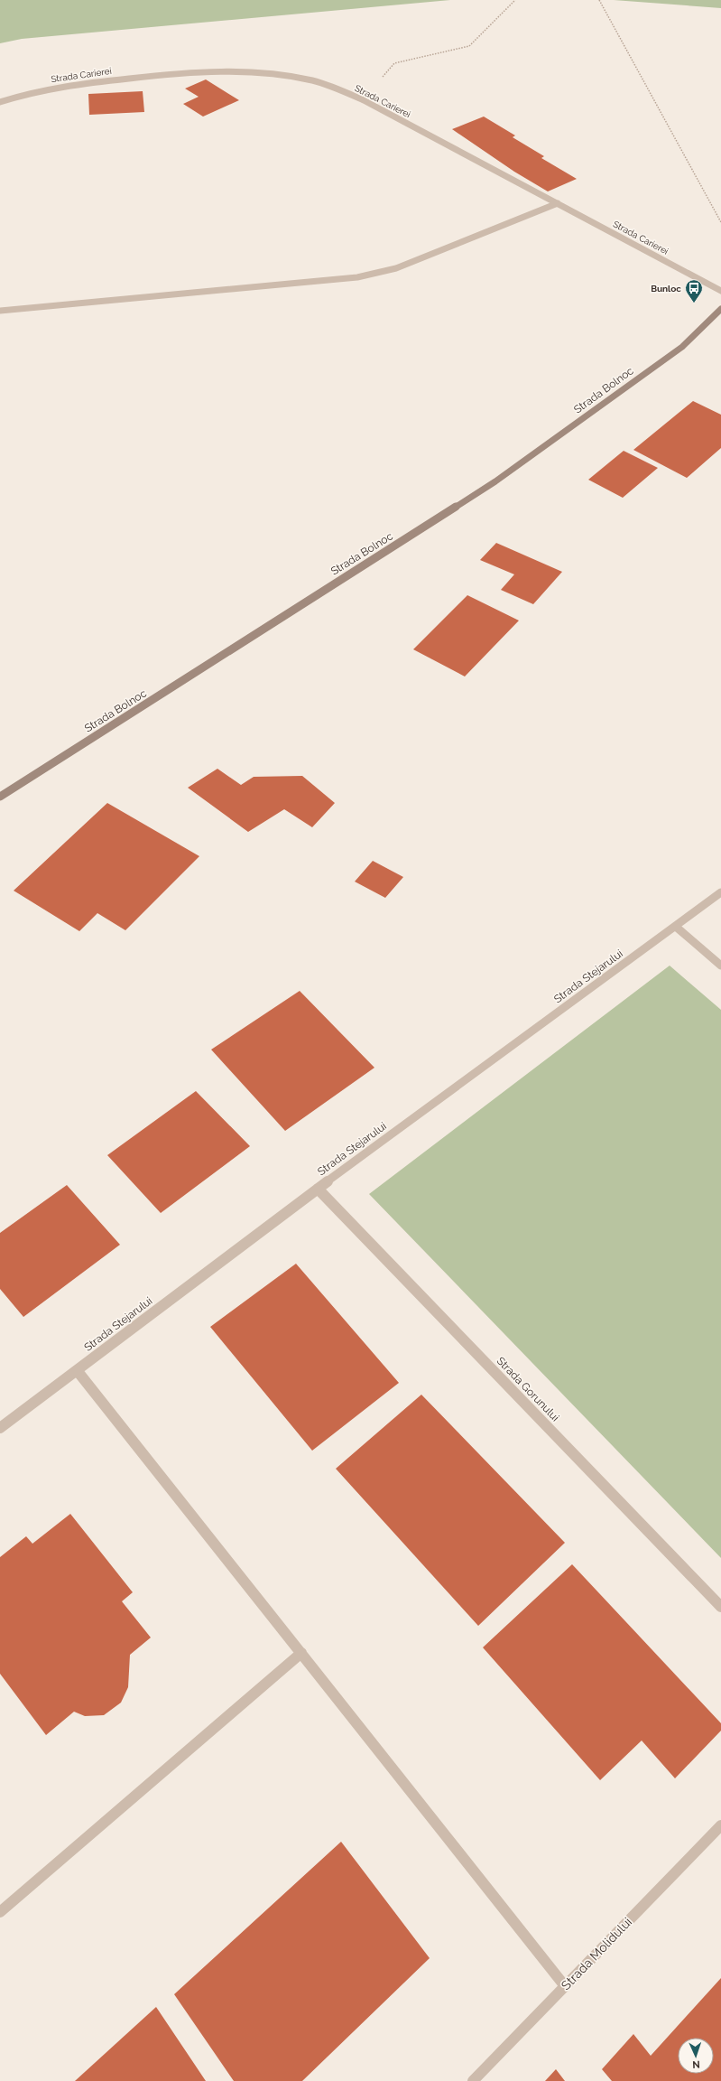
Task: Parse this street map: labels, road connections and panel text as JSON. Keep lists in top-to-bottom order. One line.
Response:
{"streets":{"street":["Strada Carierei","Strada Bolnoc","Strada Stejarului","Strada Gorunului","Strada Molidului"]},"crossings":[["Strada Stejarului","Strada Gorunului"]],"places":{"bus stop":["Bunloc"]},"north":"bottom"}
